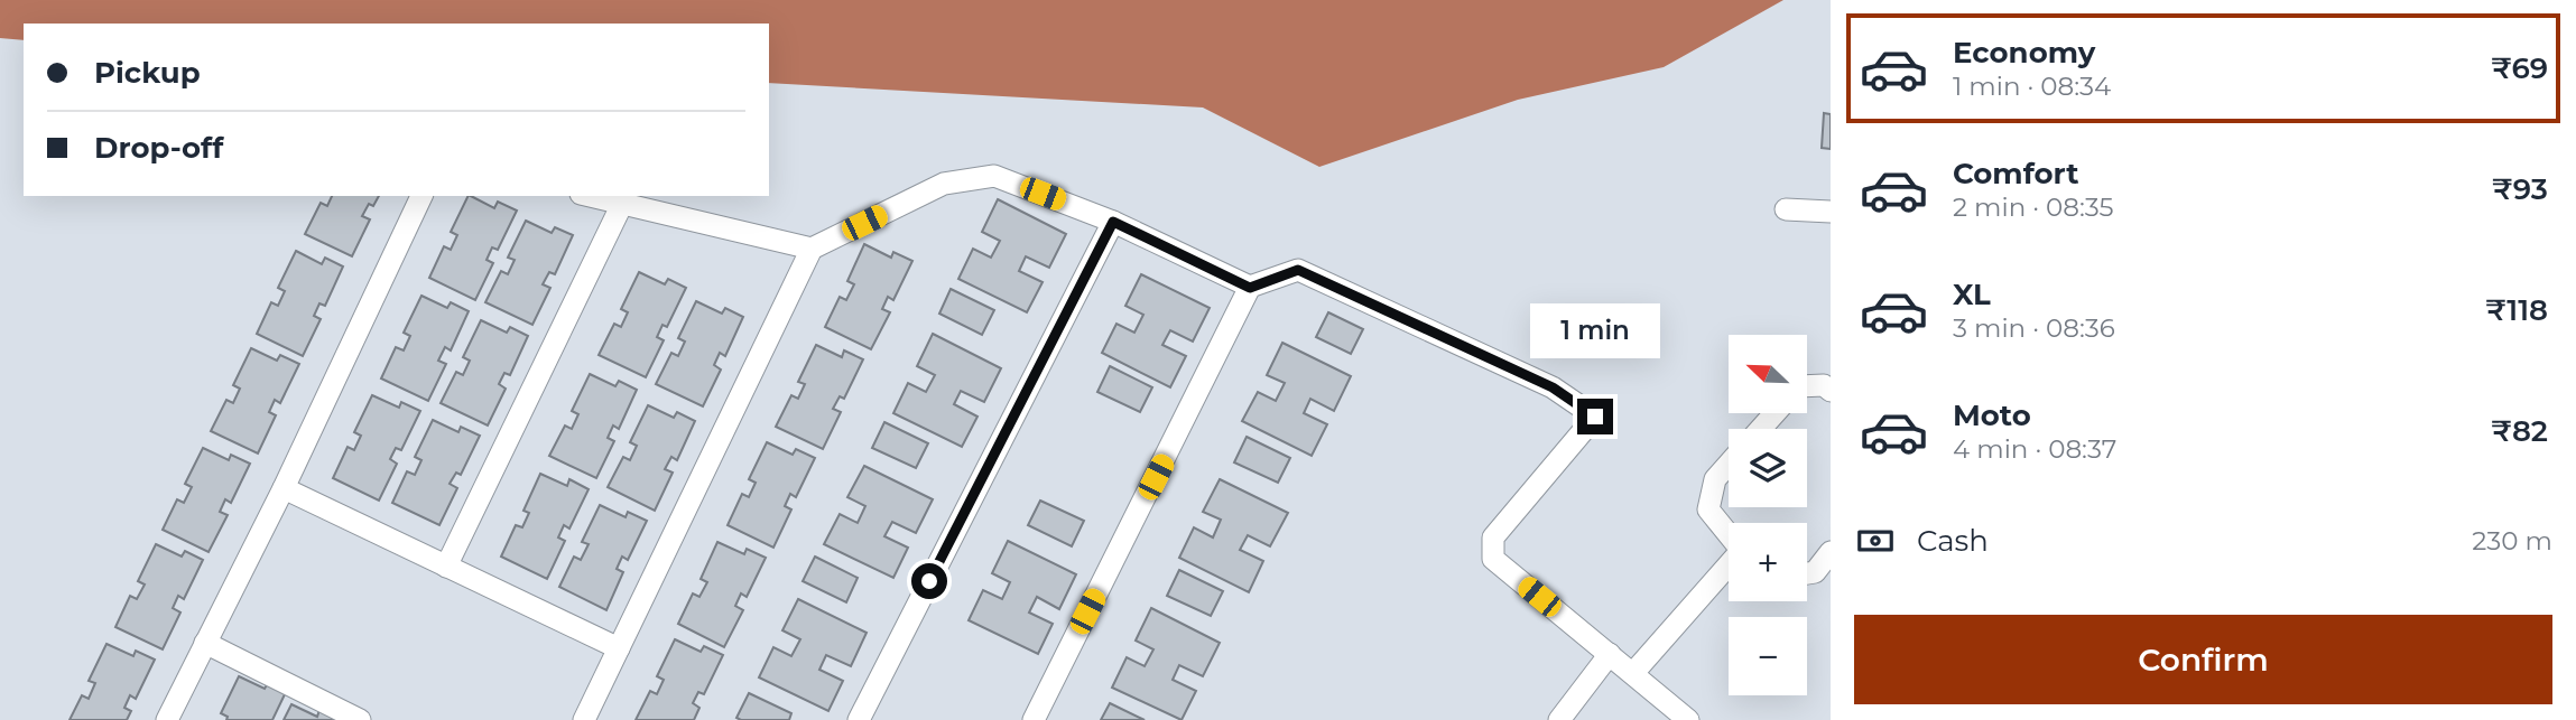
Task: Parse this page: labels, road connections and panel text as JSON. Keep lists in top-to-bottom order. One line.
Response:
{"north":"top left","page":{"list":[{"name":"Economy","note":"1 min · 08:34","value":"₹69"},{"name":"Comfort","note":"2 min · 08:35","value":"₹93"},{"name":"XL","note":"3 min · 08:36","value":"₹118"},{"name":"Moto","note":"4 min · 08:37","value":"₹82"}],"banner":["Pickup","Drop-off"],"bubble":"1 min","map_buttons":["+","−"],"pay":["Cash","230 m"],"buttons":"Confirm"}}
